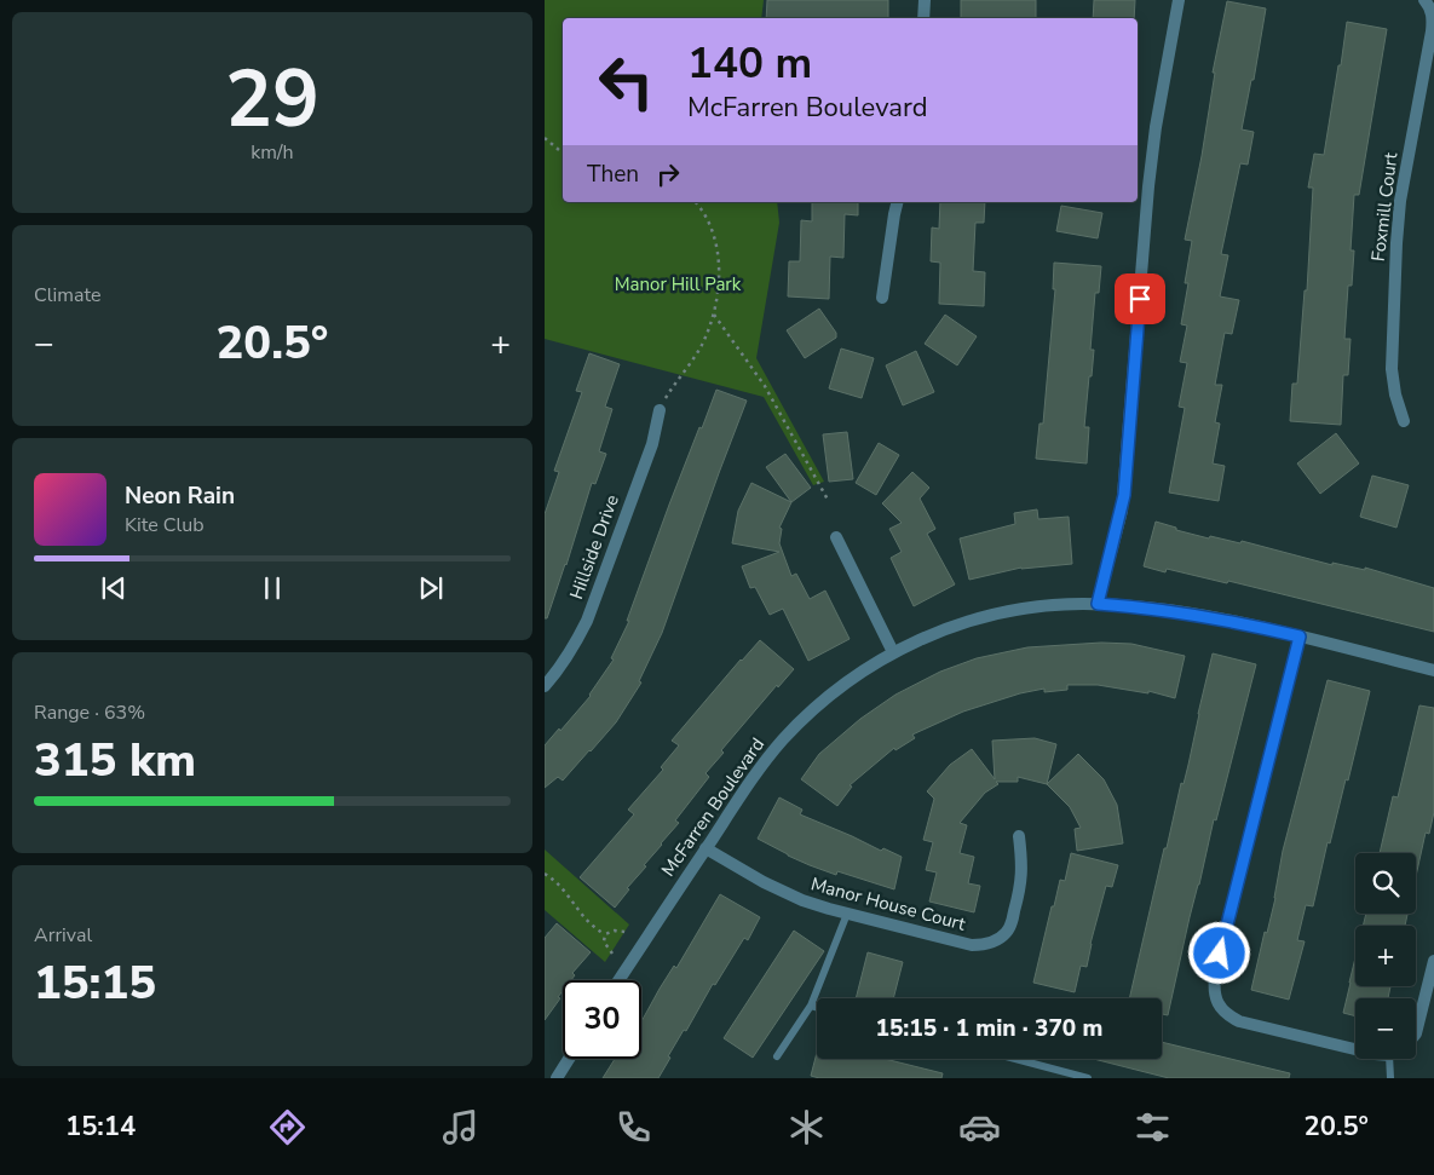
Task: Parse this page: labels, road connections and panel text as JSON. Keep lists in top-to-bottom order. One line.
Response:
{"streets":{"street":["Foxmill Court","Hillside Drive","McFarren Boulevard","Manor House Court"]},"crossings":[["McFarren Boulevard","Manor House Court"]],"parks":["Manor Hill Park"],"page":{"tile":[["29","km/h"],"Climate",["Range · 63%","315 km"],["Arrival","15:15"]],"turn":["140 m","McFarren Boulevard"],"then":"Then","heat":["−","20.5°","+"],"song":["Neon Rain","Kite Club"],"map_buttons":["+","−"],"limit":"30","trip":"15:15 · 1 min · 370 m","tabs":["15:14","20.5°"]}}
